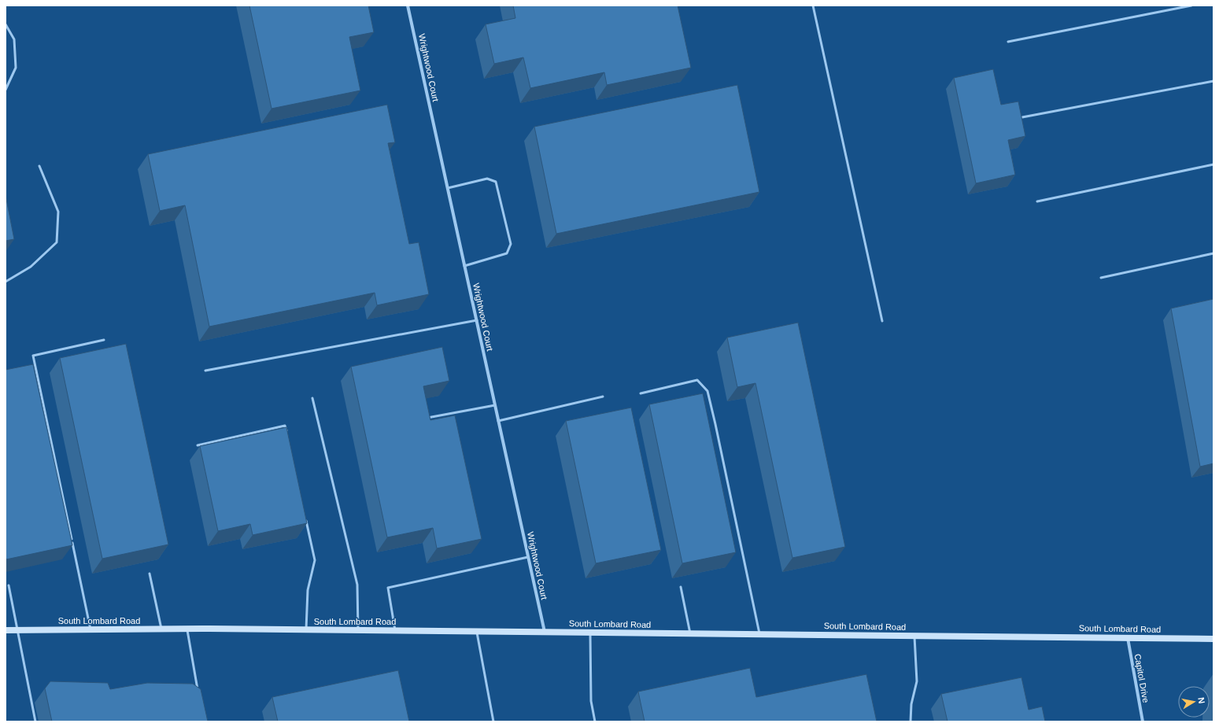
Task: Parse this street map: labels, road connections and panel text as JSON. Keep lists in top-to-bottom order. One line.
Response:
{"streets":{"street":["Wrightwood Court","South Lombard Road","Capitol Drive"]},"crossings":[["Wrightwood Court","South Lombard Road"],["South Lombard Road","Capitol Drive"]],"north":"right"}
